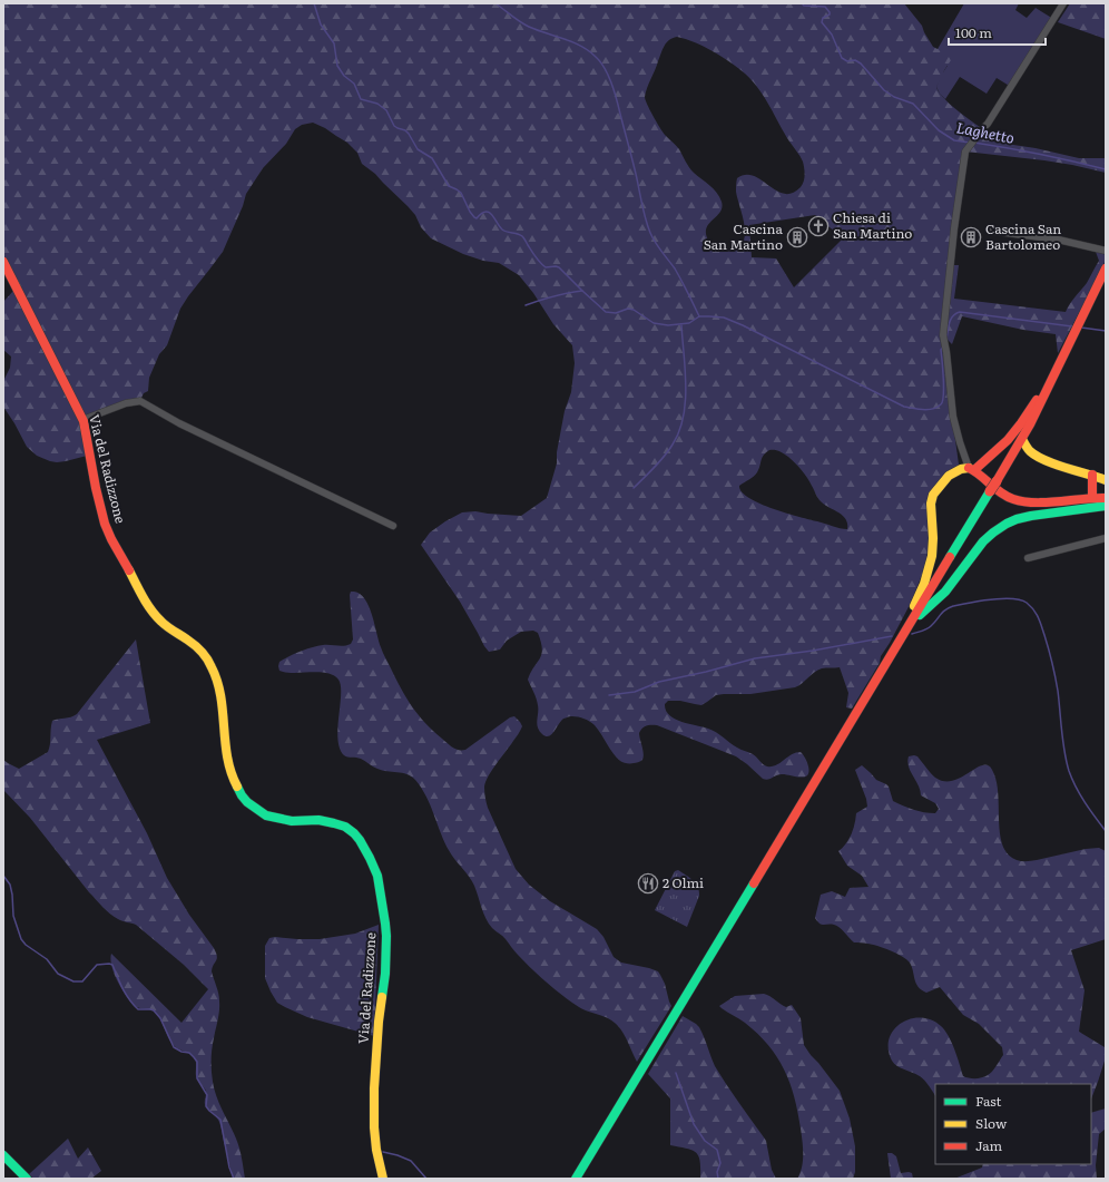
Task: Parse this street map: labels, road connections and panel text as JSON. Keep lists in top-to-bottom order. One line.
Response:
{"streets":{"main road":["Via del Radizzone"]},"water":["Laghetto"],"places":{"church":["Chiesa di San Martino"],"building":["Cascina San Martino","Cascina San Bartolomeo"],"restaurant":["2 Olmi"]},"legend":["Fast","Slow","Jam"],"scale_bar":"100 m"}
